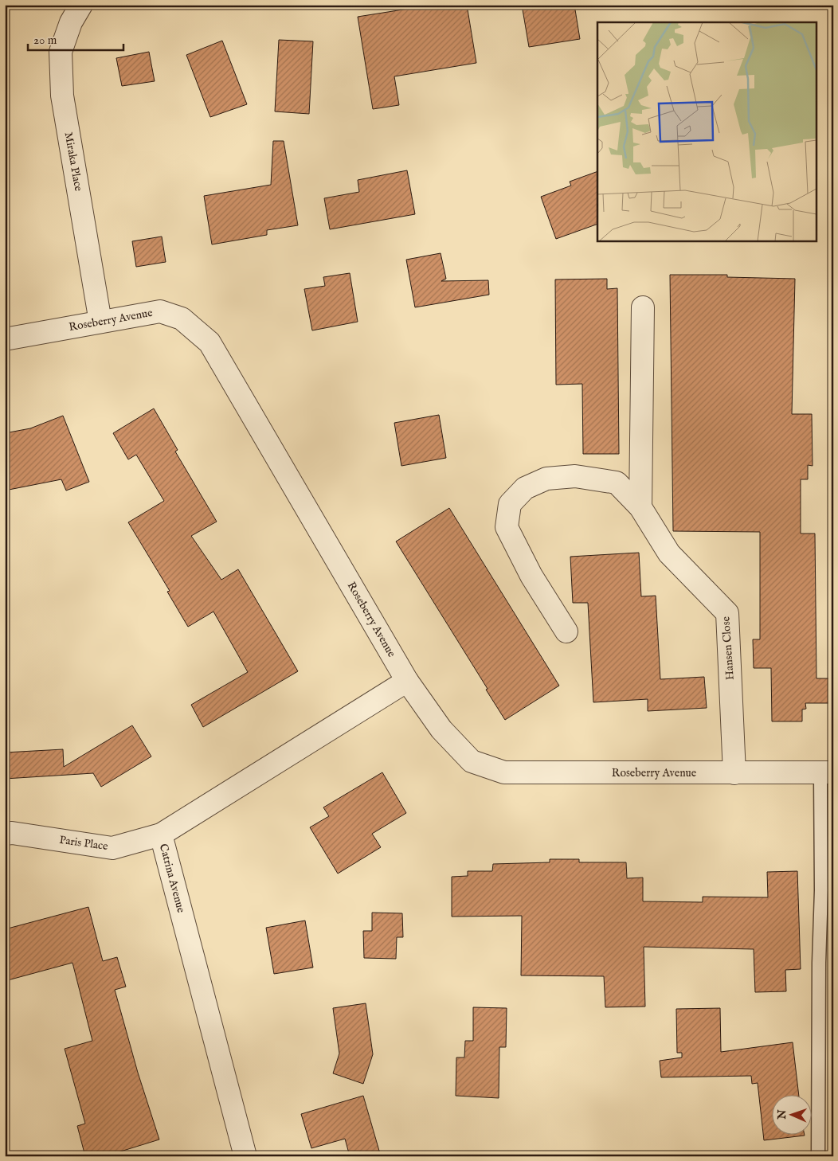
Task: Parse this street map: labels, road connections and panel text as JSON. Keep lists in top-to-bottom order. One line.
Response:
{"streets":{"street":["Miraka Place","Roseberry Avenue","Hansen Close","Paris Place","Catrina Avenue"]},"crossings":[["Miraka Place","Roseberry Avenue"],["Roseberry Avenue","Hansen Close"],["Roseberry Avenue","Catrina Avenue"],["Paris Place","Catrina Avenue"]],"scale_bar":"20 m","north":"left"}
